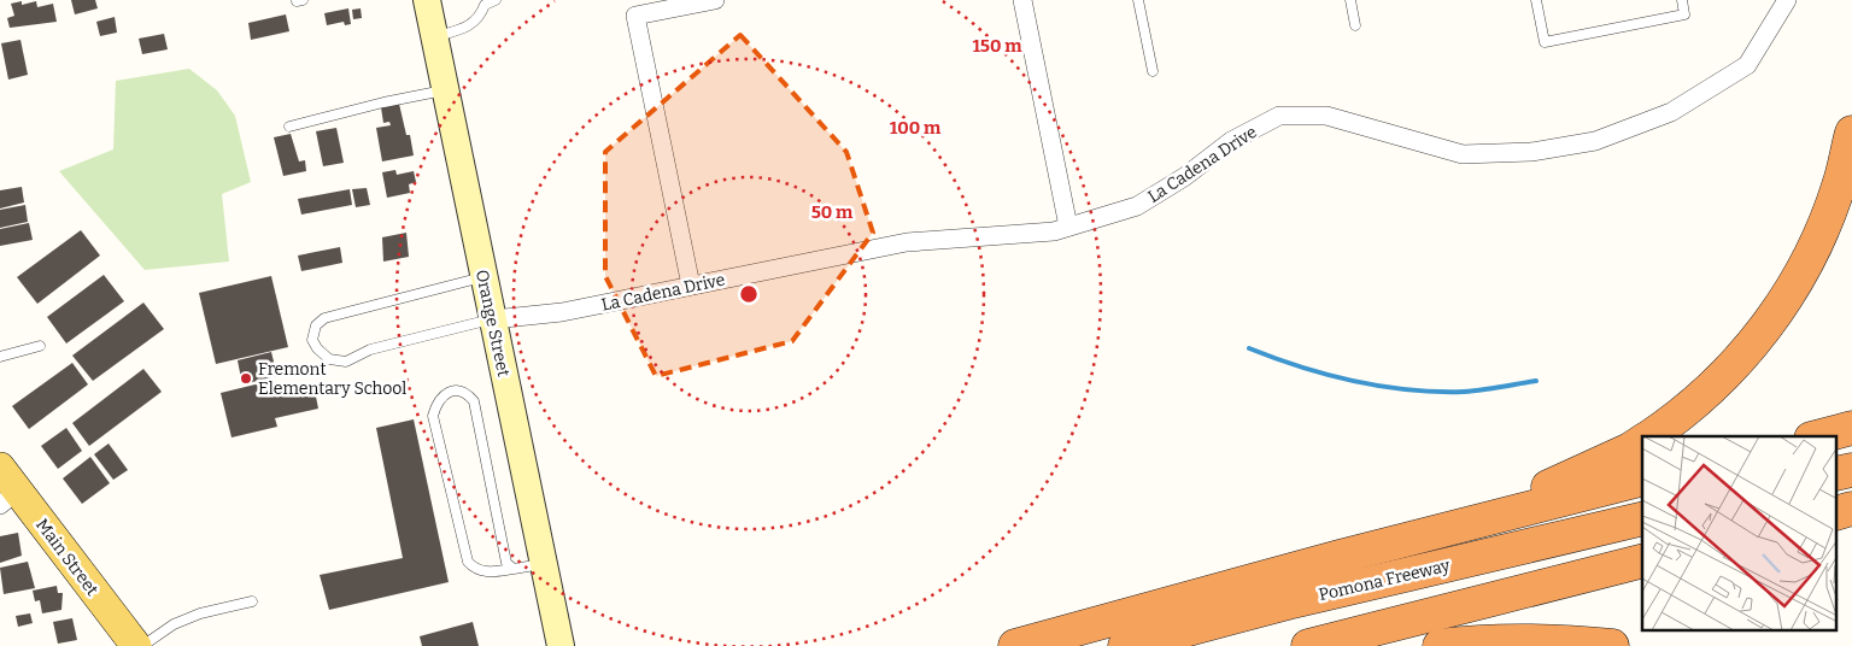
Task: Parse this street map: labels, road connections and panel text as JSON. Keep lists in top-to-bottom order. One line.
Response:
{"streets":{"highway":["Pomona Freeway"],"main road":["Main Street"],"street":["La Cadena Drive","Orange Street"]},"crossings":[["La Cadena Drive","Orange Street"]],"places":["Fremont Elementary School"],"rings":["150 m","100 m","50 m"]}
